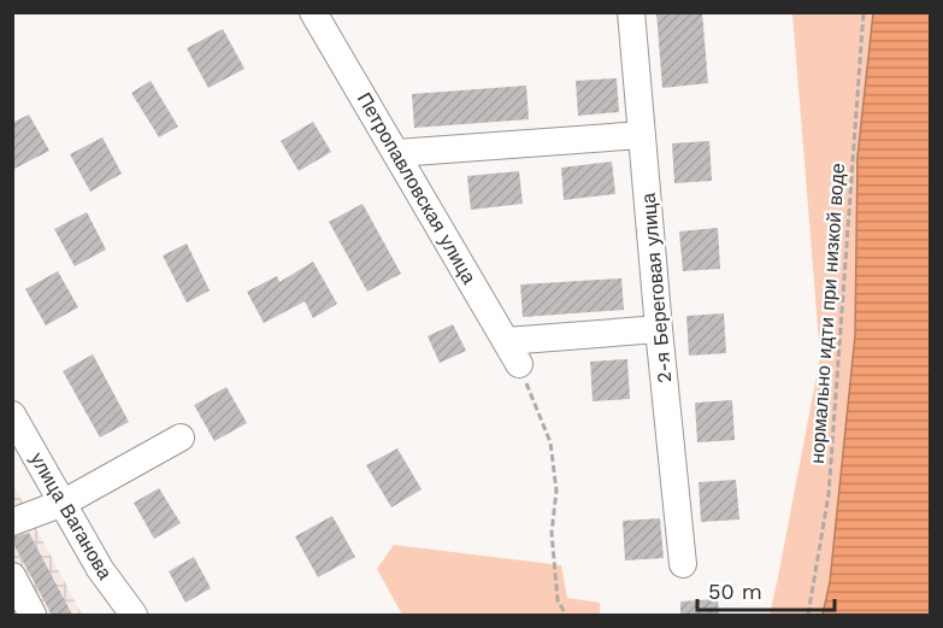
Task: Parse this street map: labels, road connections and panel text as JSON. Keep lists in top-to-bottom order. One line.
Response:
{"streets":{"street":["Петропавловская улица","2-я Береговая улица","улица Ваганова"],"path":["нормально идти при низкой воде"]},"scale_bar":"50 m"}
